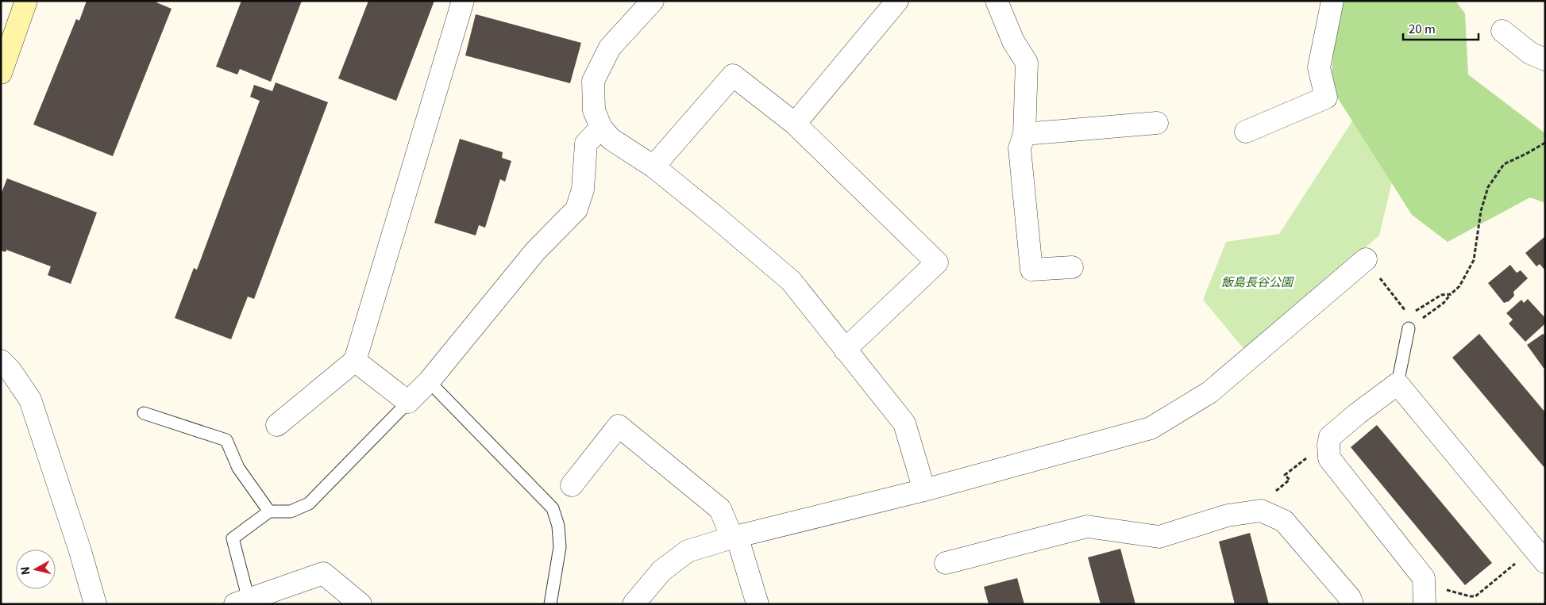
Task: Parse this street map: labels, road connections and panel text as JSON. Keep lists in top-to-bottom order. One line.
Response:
{"parks":["飯島長谷公園"],"scale_bar":"20 m","north":"left"}
